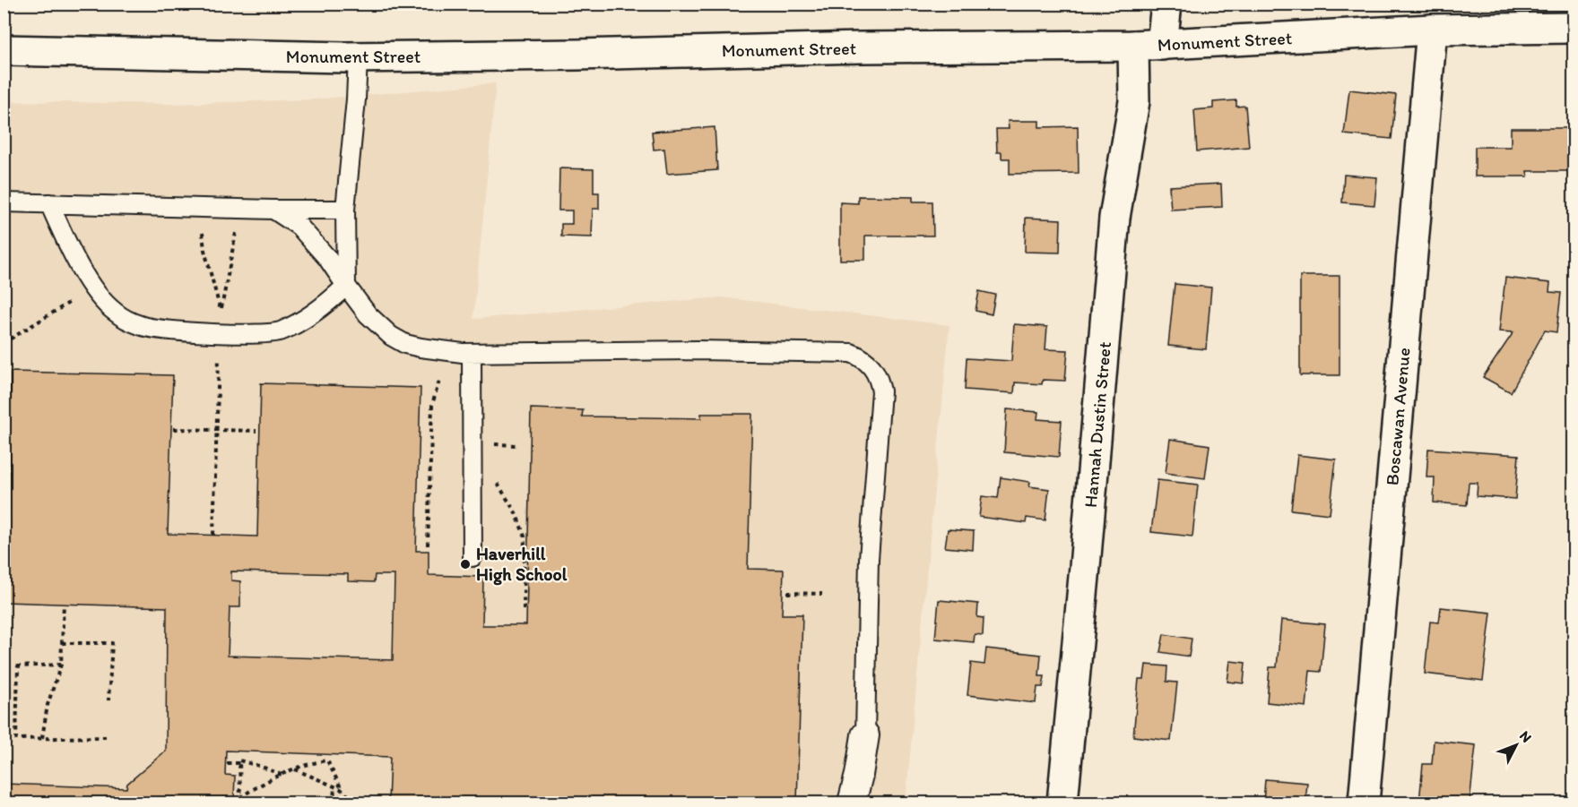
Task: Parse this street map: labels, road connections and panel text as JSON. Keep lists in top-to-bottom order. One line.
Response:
{"streets":{"street":["Monument Street","Boscawan Avenue","Hannah Dustin Street"]},"crossings":[["Monument Street","Boscawan Avenue"],["Monument Street","Hannah Dustin Street"]],"places":["Haverhill High School"],"north":"top right"}
